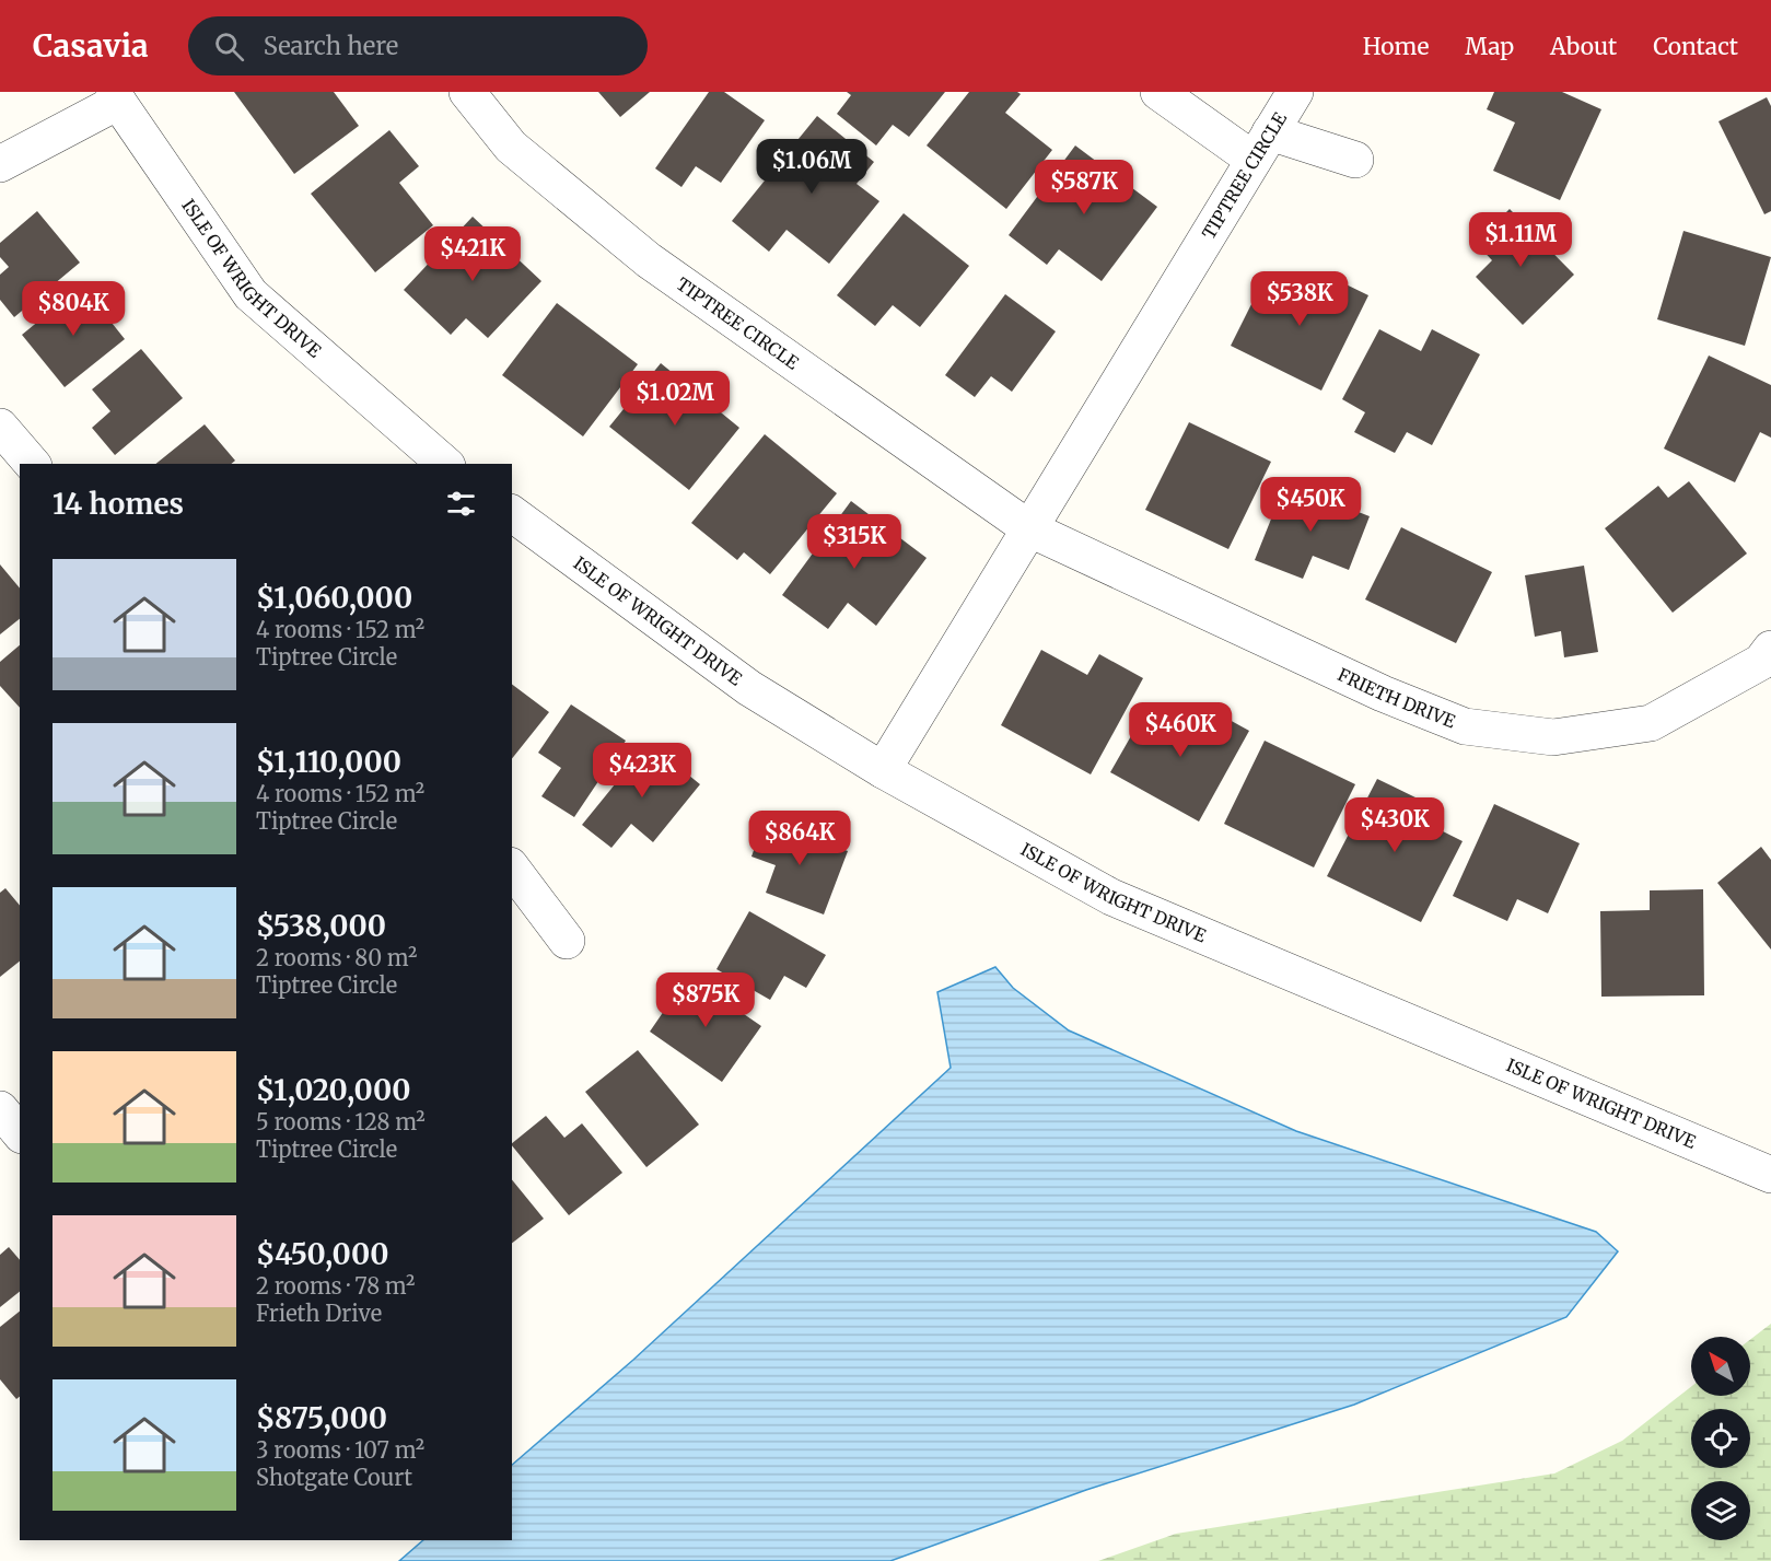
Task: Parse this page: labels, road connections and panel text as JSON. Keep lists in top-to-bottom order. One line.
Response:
{"streets":{"street":["TIPTREE CIRCLE","ISLE OF WRIGHT DRIVE","FRIETH DRIVE"]},"crossings":[["TIPTREE CIRCLE","ISLE OF WRIGHT DRIVE"],["TIPTREE CIRCLE","FRIETH DRIVE"]],"north":"top left","page":{"header":"Casavia","search":"Search here","nav":["Home","Map","About","Contact"],"price":["$1.06M","$587K","$1.11M","$421K","$538K","$804K","$1.02M","$450K","$315K","$460K","$423K","$430K","$864K","$875K"],"heading":"14 homes","list":[{"name":"$1,060,000","note":"4 rooms · 152 m² · Tiptree Circle"},{"name":"$1,110,000","note":"4 rooms · 152 m² · Tiptree Circle"},{"name":"$538,000","note":"2 rooms · 80 m² · Tiptree Circle"},{"name":"$1,020,000","note":"5 rooms · 128 m² · Tiptree Circle"},{"name":"$450,000","note":"2 rooms · 78 m² · Frieth Drive"},{"name":"$875,000","note":"3 rooms · 107 m² · Shotgate Court"}]}}
